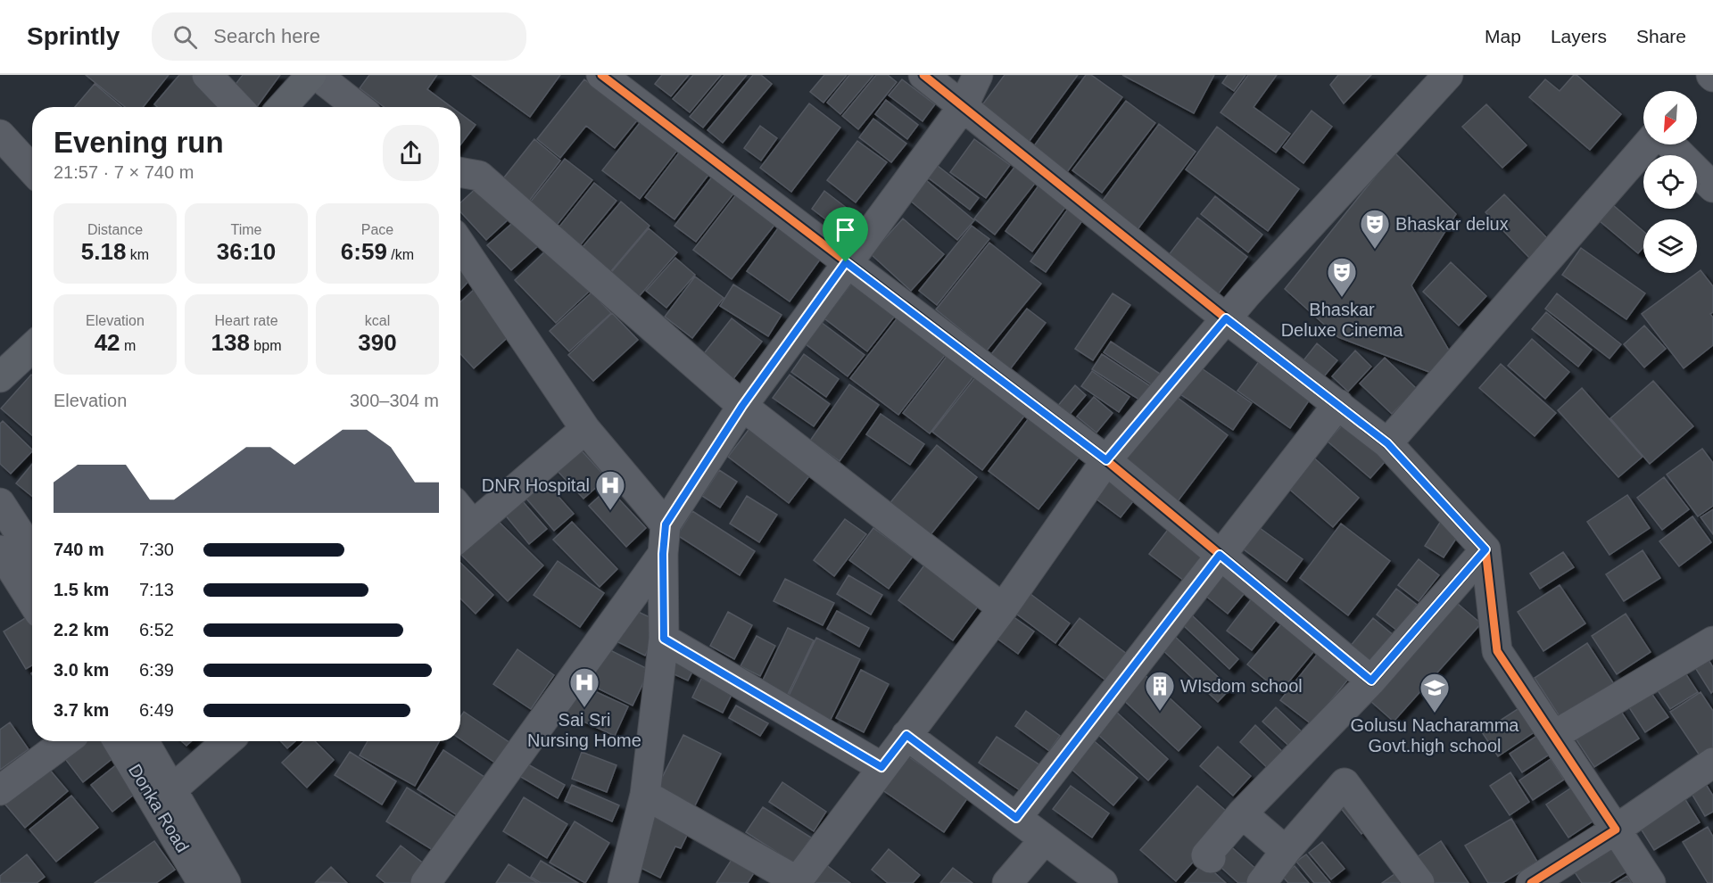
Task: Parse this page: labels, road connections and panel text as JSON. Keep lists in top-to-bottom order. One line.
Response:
{"streets":{"street":["Donka Road"]},"places":{"theatre":["Bhaskar delux","Bhaskar Deluxe Cinema"],"hospital":["DNR Hospital","Sai Sri Nursing Home"],"building":["WIsdom school"],"school or university":["Golusu Nacharamma Govt.high school"]},"north":"bottom left","page":{"header":"Sprintly","search":"Search here","nav":["Map","Layers","Share"],"heading":["Evening run","21:57 · 7 × 740 m"],"stats":[["Distance","5.18 km"],["Time","36:10"],["Pace","6:59 /km"],["Elevation","42 m"],["Heart rate","138 bpm"],["kcal","390"]],"chart":["Elevation","300–304 m"],"list":[{"name":"740 m","note":"7:30"},{"name":"1.5 km","note":"7:13"},{"name":"2.2 km","note":"6:52"},{"name":"3.0 km","note":"6:39"},{"name":"3.7 km","note":"6:49"}]}}
